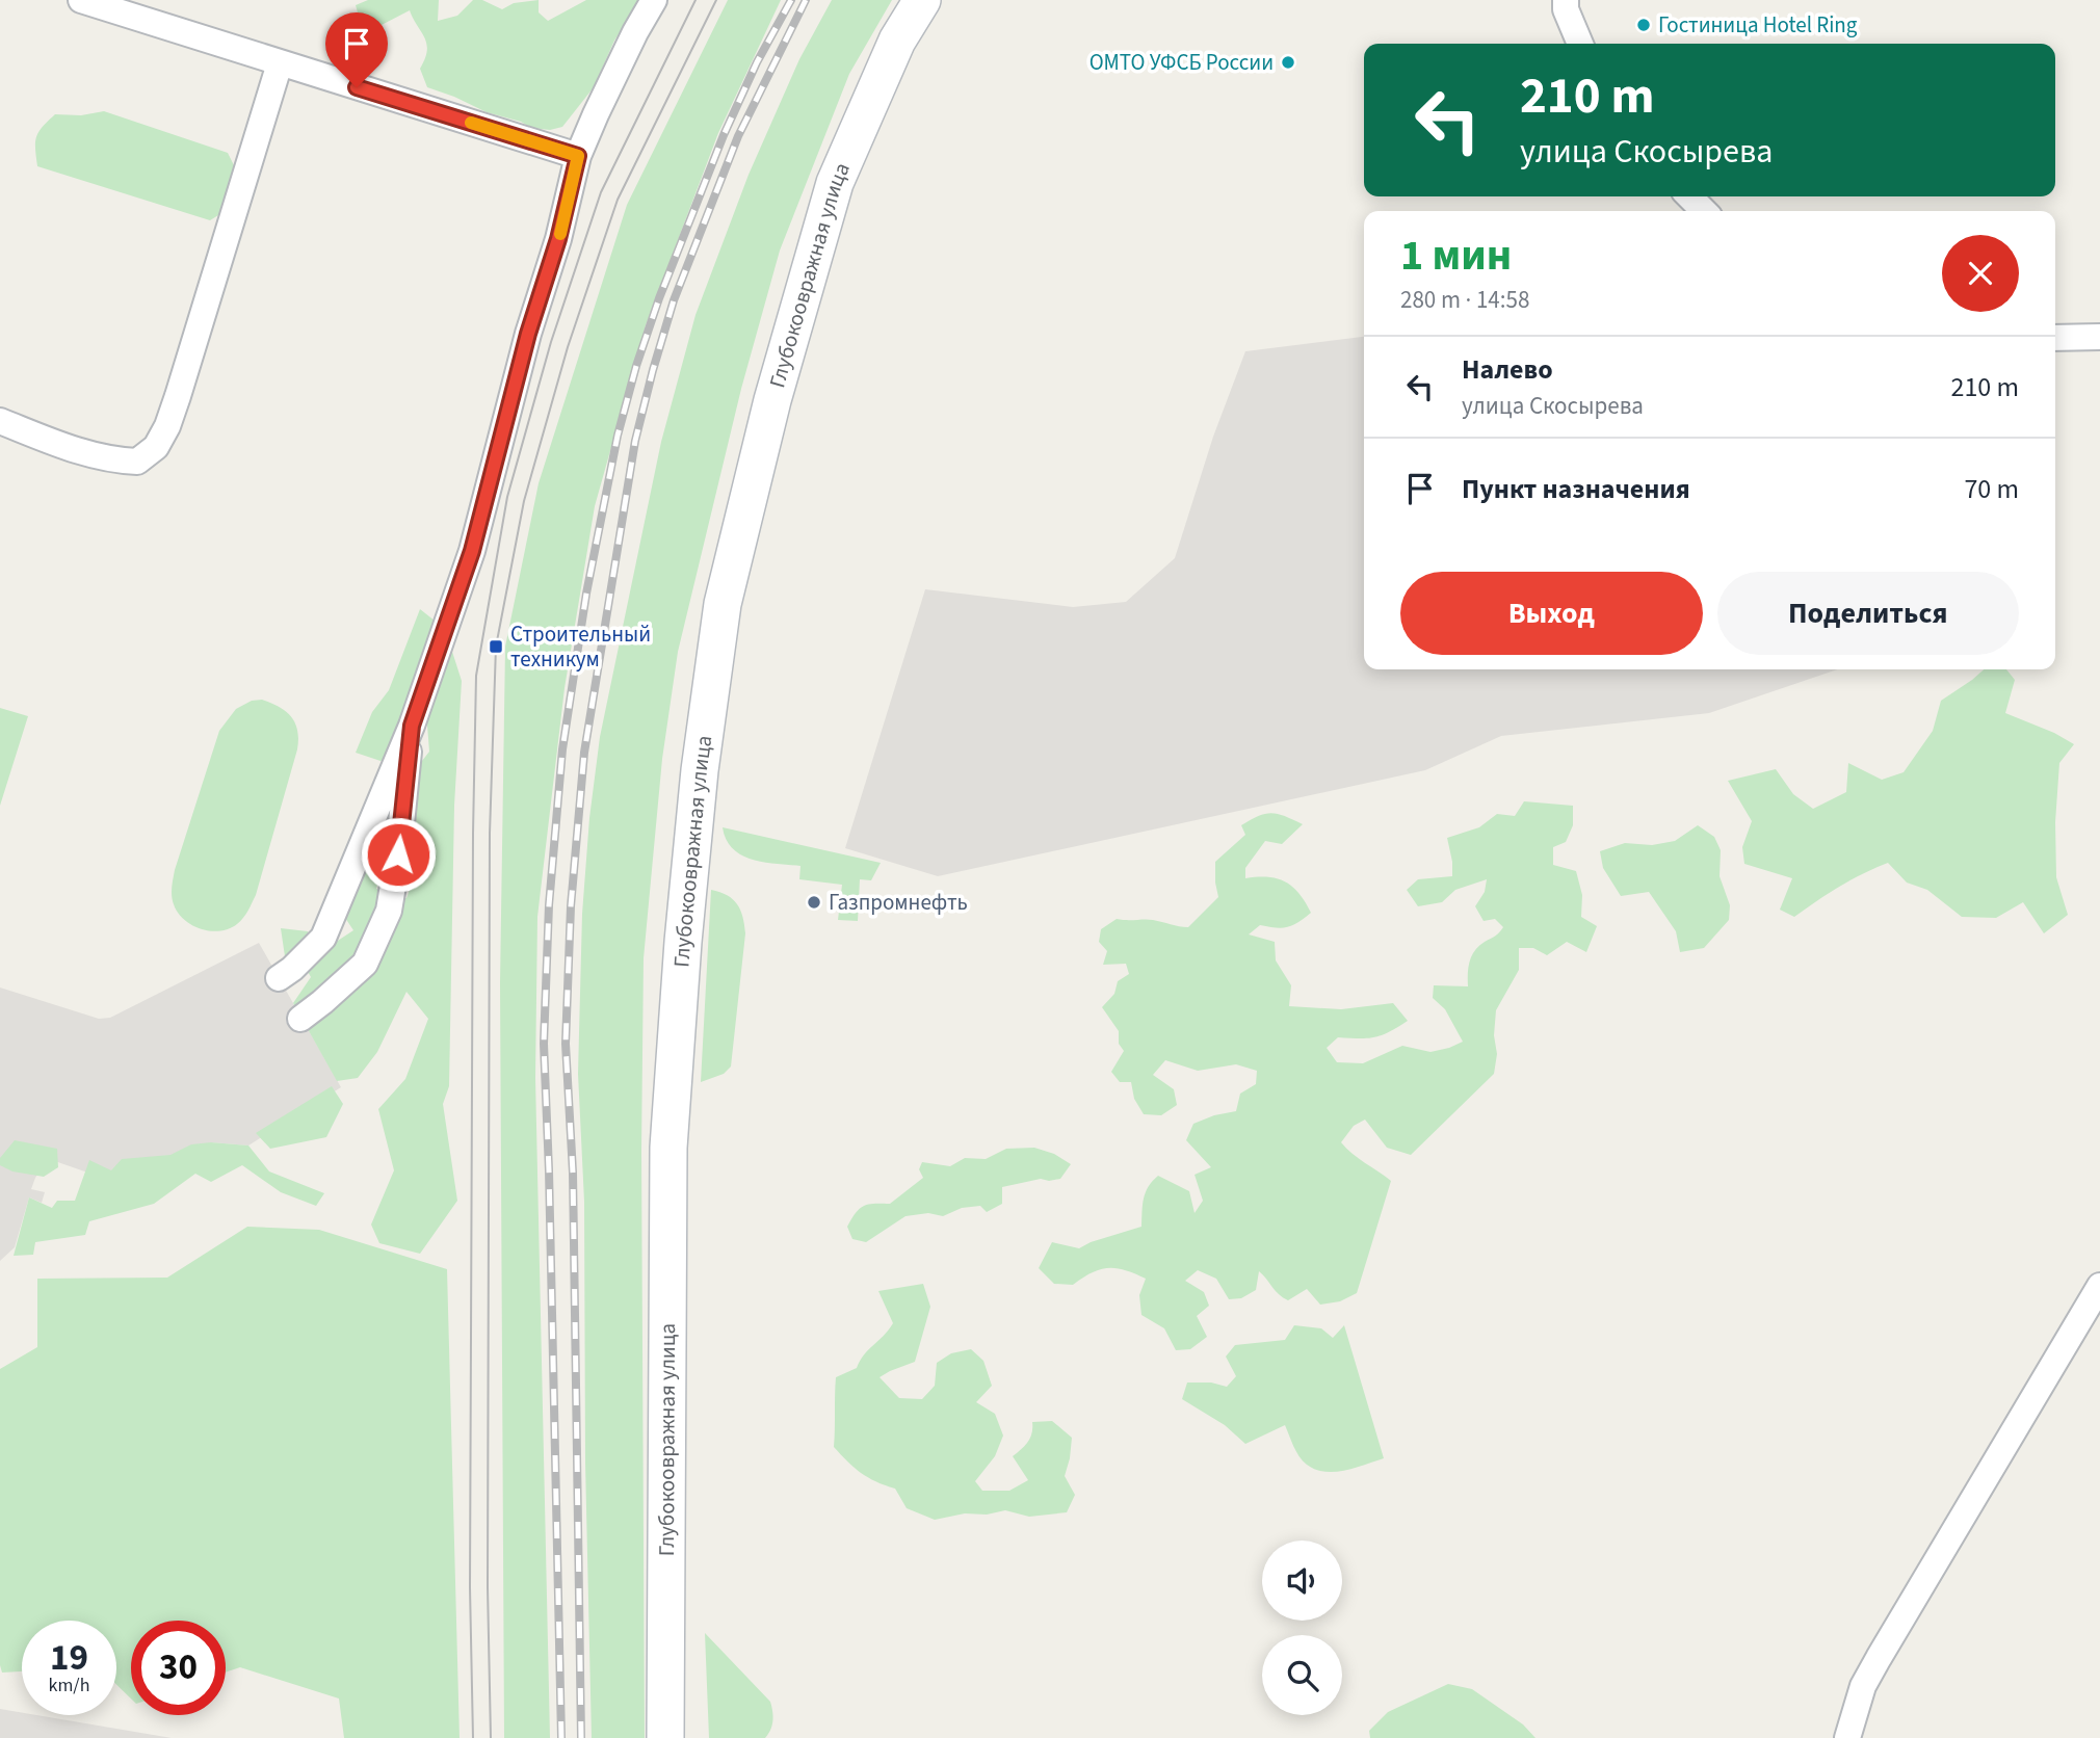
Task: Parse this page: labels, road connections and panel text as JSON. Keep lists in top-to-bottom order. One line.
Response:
{"streets":{"main road":["Глубокоовражная улица"]},"places":{"other":["Гостиница Hotel Ring","ОМТО УФСБ России","Газпромнефть"],"transit":["Строительный техникум"]},"page":{"turn":["210 m","улица Скосырева"],"heading":["1 мин","280 m · 14:58"],"list":[{"name":"Налево","note":"улица Скосырева","value":"210 m"},{"name":"Пункт назначения","value":"70 m"}],"buttons":["Выход","Поделиться"],"speed":"19 km/h","limit":"30"}}
